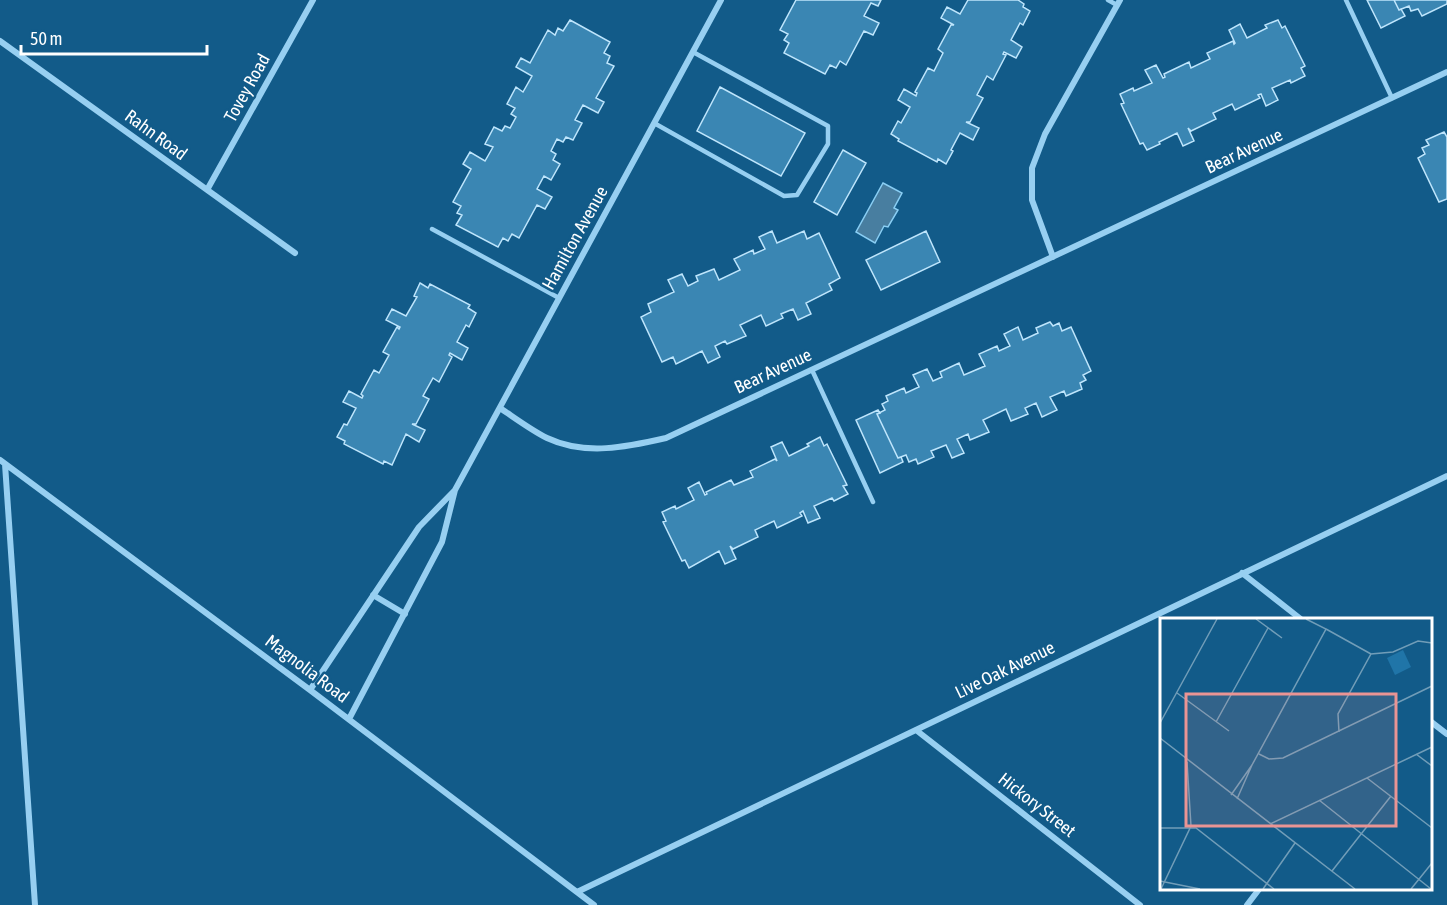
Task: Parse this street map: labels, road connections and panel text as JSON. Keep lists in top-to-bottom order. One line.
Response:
{"streets":{"street":["Tovey Road","Rahn Road","Bear Avenue","Hamilton Avenue","Magnolia Road","Live Oak Avenue","Hickory Street"]},"crossings":[["Tovey Road","Rahn Road"],["Bear Avenue","Hamilton Avenue"],["Hamilton Avenue","Magnolia Road"],["Magnolia Road","Live Oak Avenue"],["Live Oak Avenue","Hickory Street"]],"scale_bar":"50 m"}
